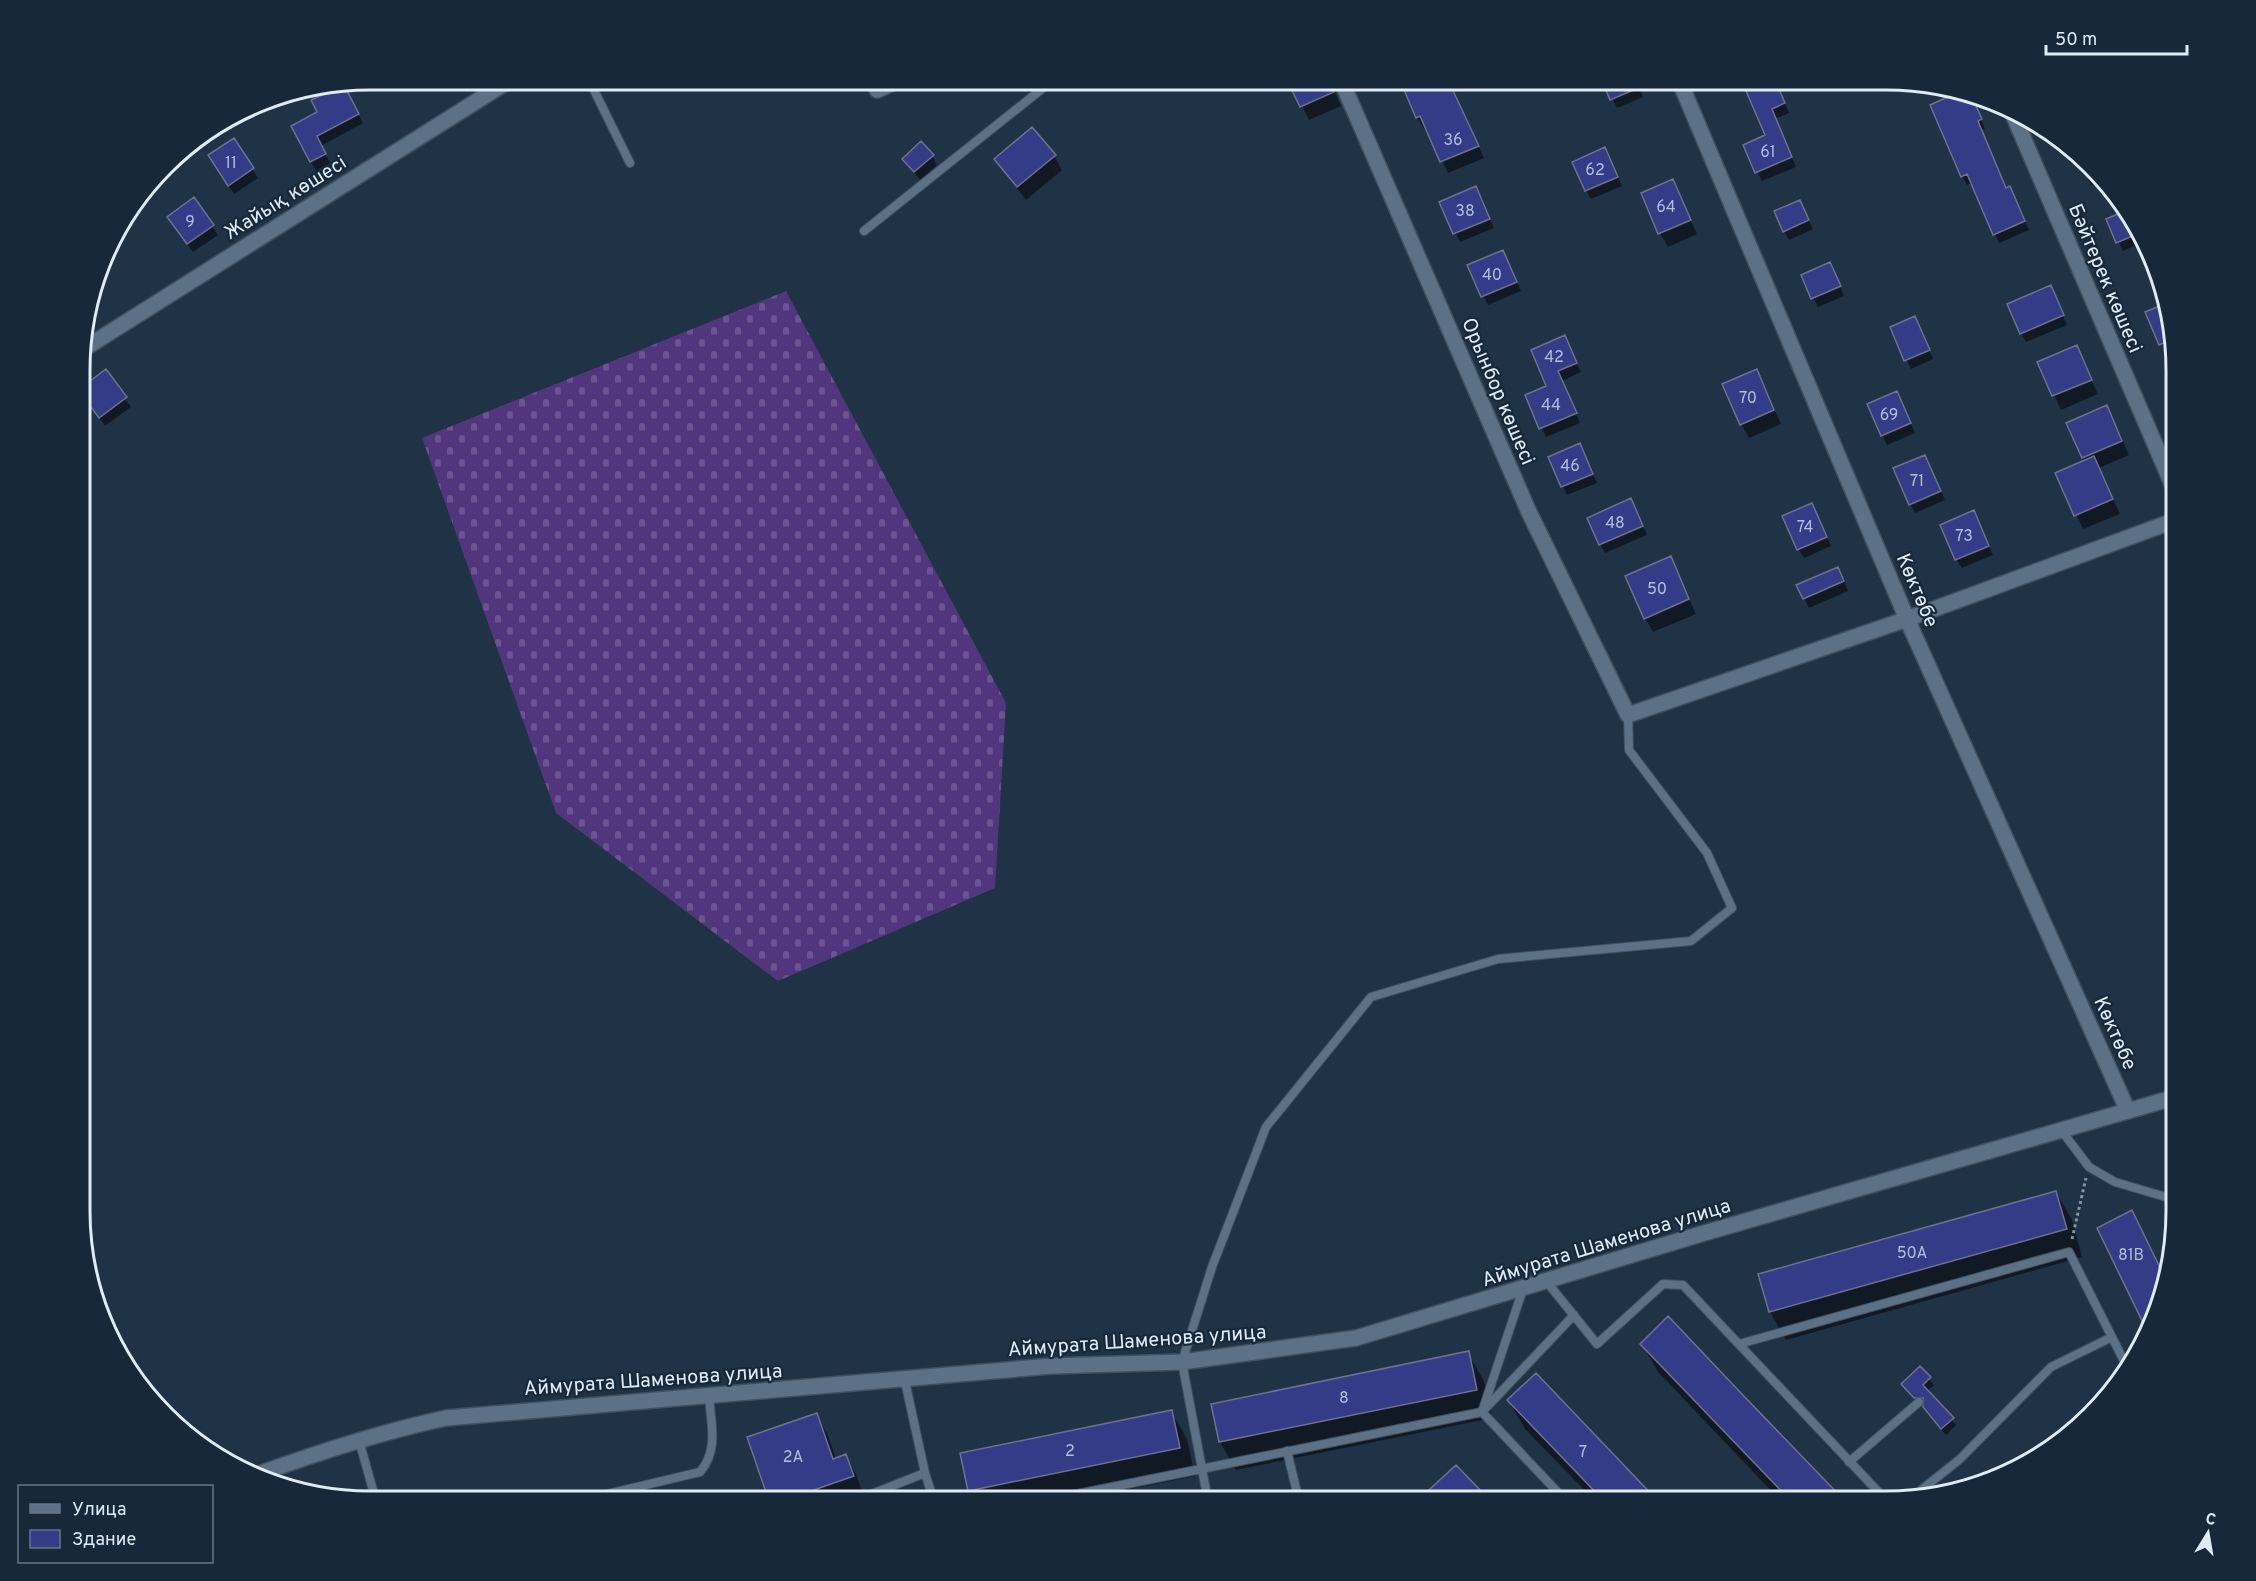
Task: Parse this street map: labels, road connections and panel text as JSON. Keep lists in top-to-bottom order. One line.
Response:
{"streets":{"street":["Жайық көшесі","Бәйтерек көшесі","Орынбор көшесі","Көктөбе","Аймурата Шаменова улица"]},"crossings":[["Көктөбе","Аймурата Шаменова улица"]],"house_numbers":["36","61","11","62","64","38","9","40","42","70","44","69","46","71","48","74","73","50","50А","81В","8","2","7","2А"],"legend":["Улица","Здание"],"scale_bar":"50 m","north":"top"}
